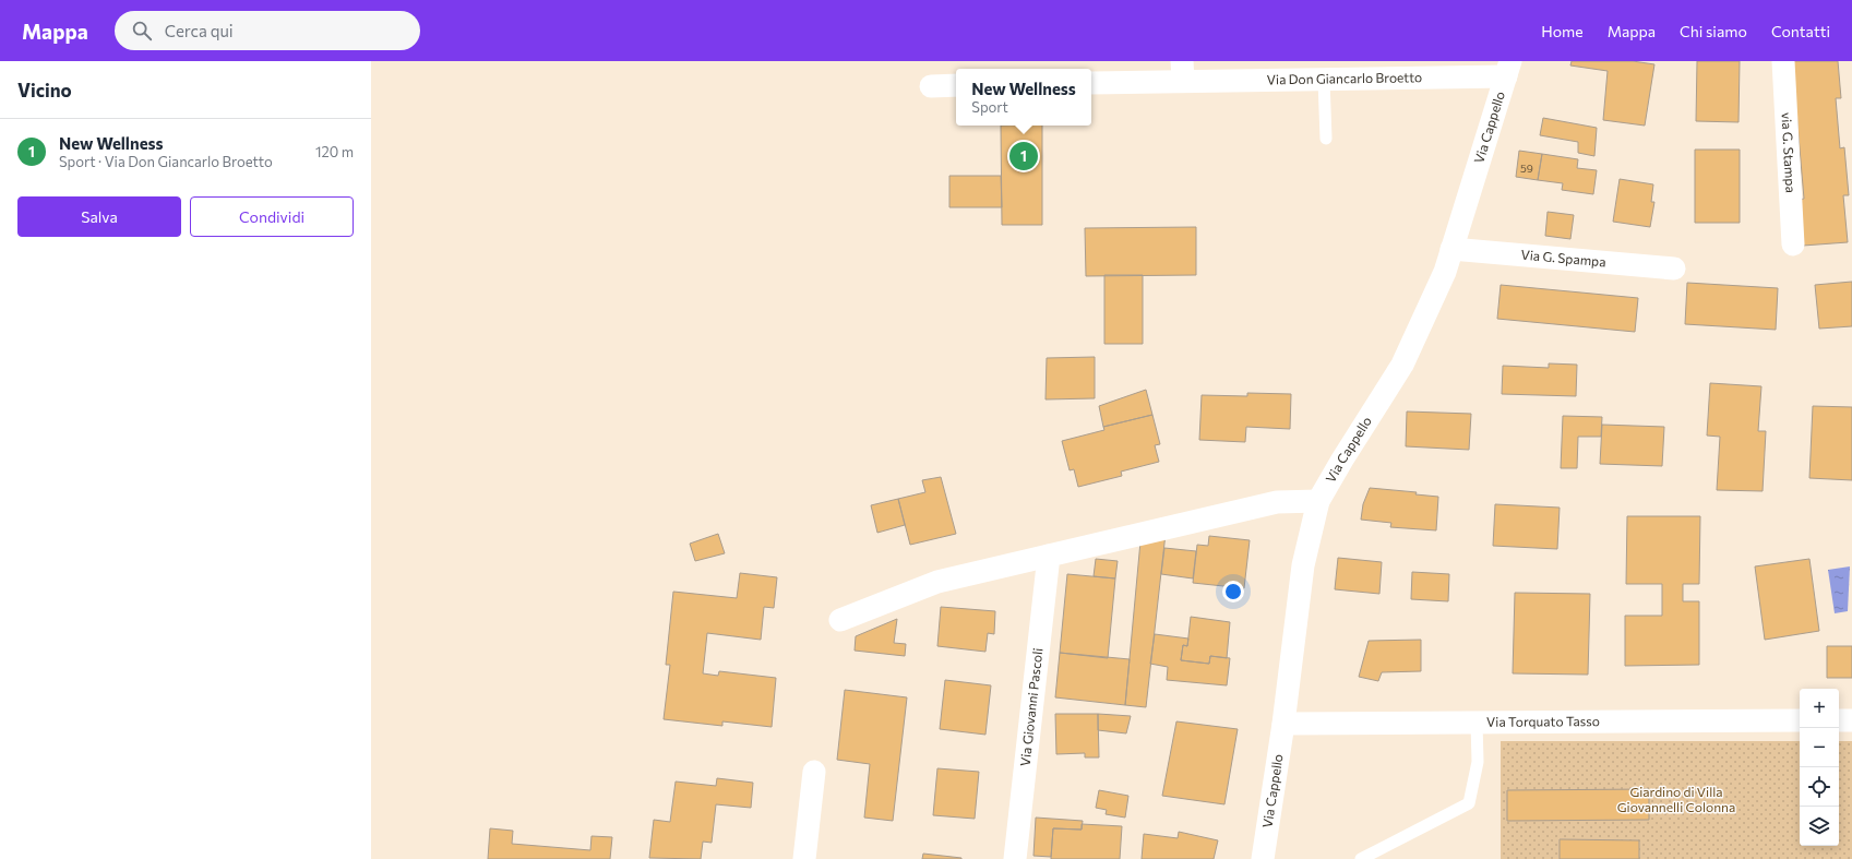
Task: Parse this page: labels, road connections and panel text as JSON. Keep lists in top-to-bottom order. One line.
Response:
{"streets":{"street":["Via Don Giancarlo Broetto","Via Cappello","via G. Stampa","Via G. Spampa","Via Giovanni Pascoli","Via Torquato Tasso"]},"crossings":[["Via Don Giancarlo Broetto","Via Cappello"],["Via Cappello","Via G. Spampa"],["Via Cappello","Via Torquato Tasso"]],"parks":["Giardino di Villa Giovannelli Colonna"],"house_numbers":["59"],"page":{"header":"Mappa","search":"Cerca qui","nav":["Home","Mappa","Chi siamo","Contatti"],"heading":"Vicino","popup":["New Wellness","Sport"],"list":[{"mark":"1","name":"New Wellness","note":"Sport · Via Don Giancarlo Broetto","value":"120 m"}],"pins":"1","buttons":["Salva","Condividi"],"map_buttons":["+","−"]}}
